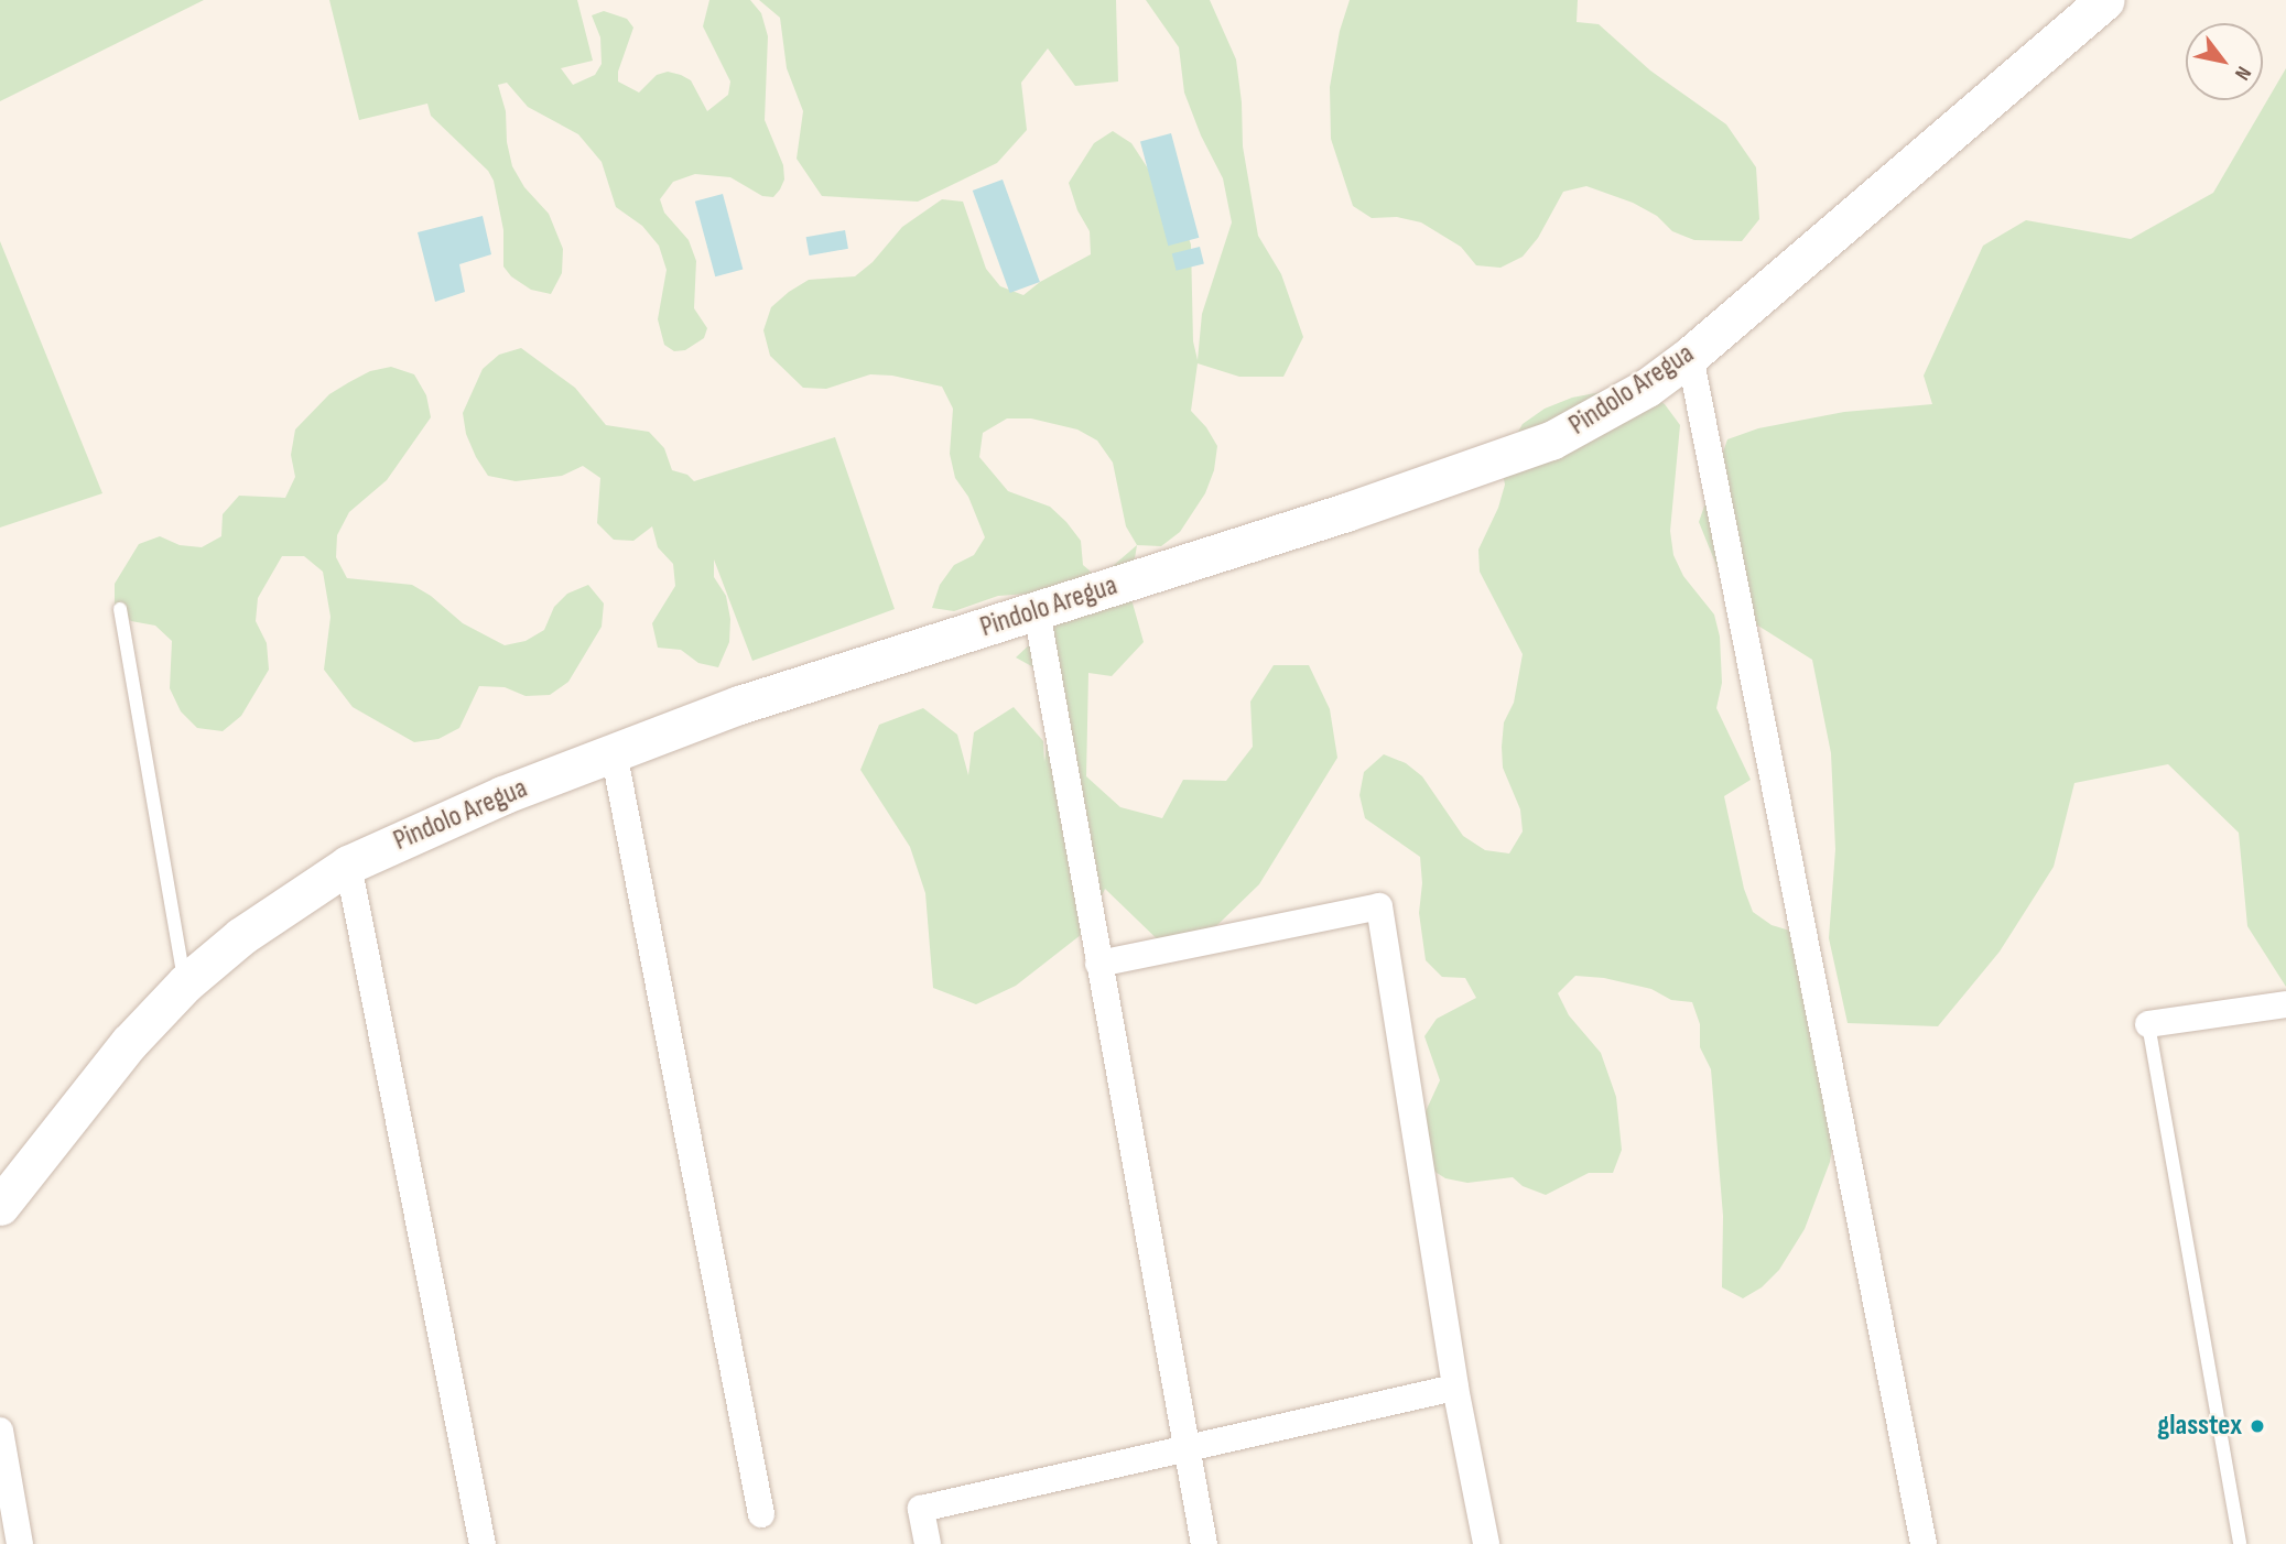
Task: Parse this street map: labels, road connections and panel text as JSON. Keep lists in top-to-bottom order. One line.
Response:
{"streets":{"main road":["Pindolo Aregua"]},"places":["glasstex"],"north":"bottom right"}
